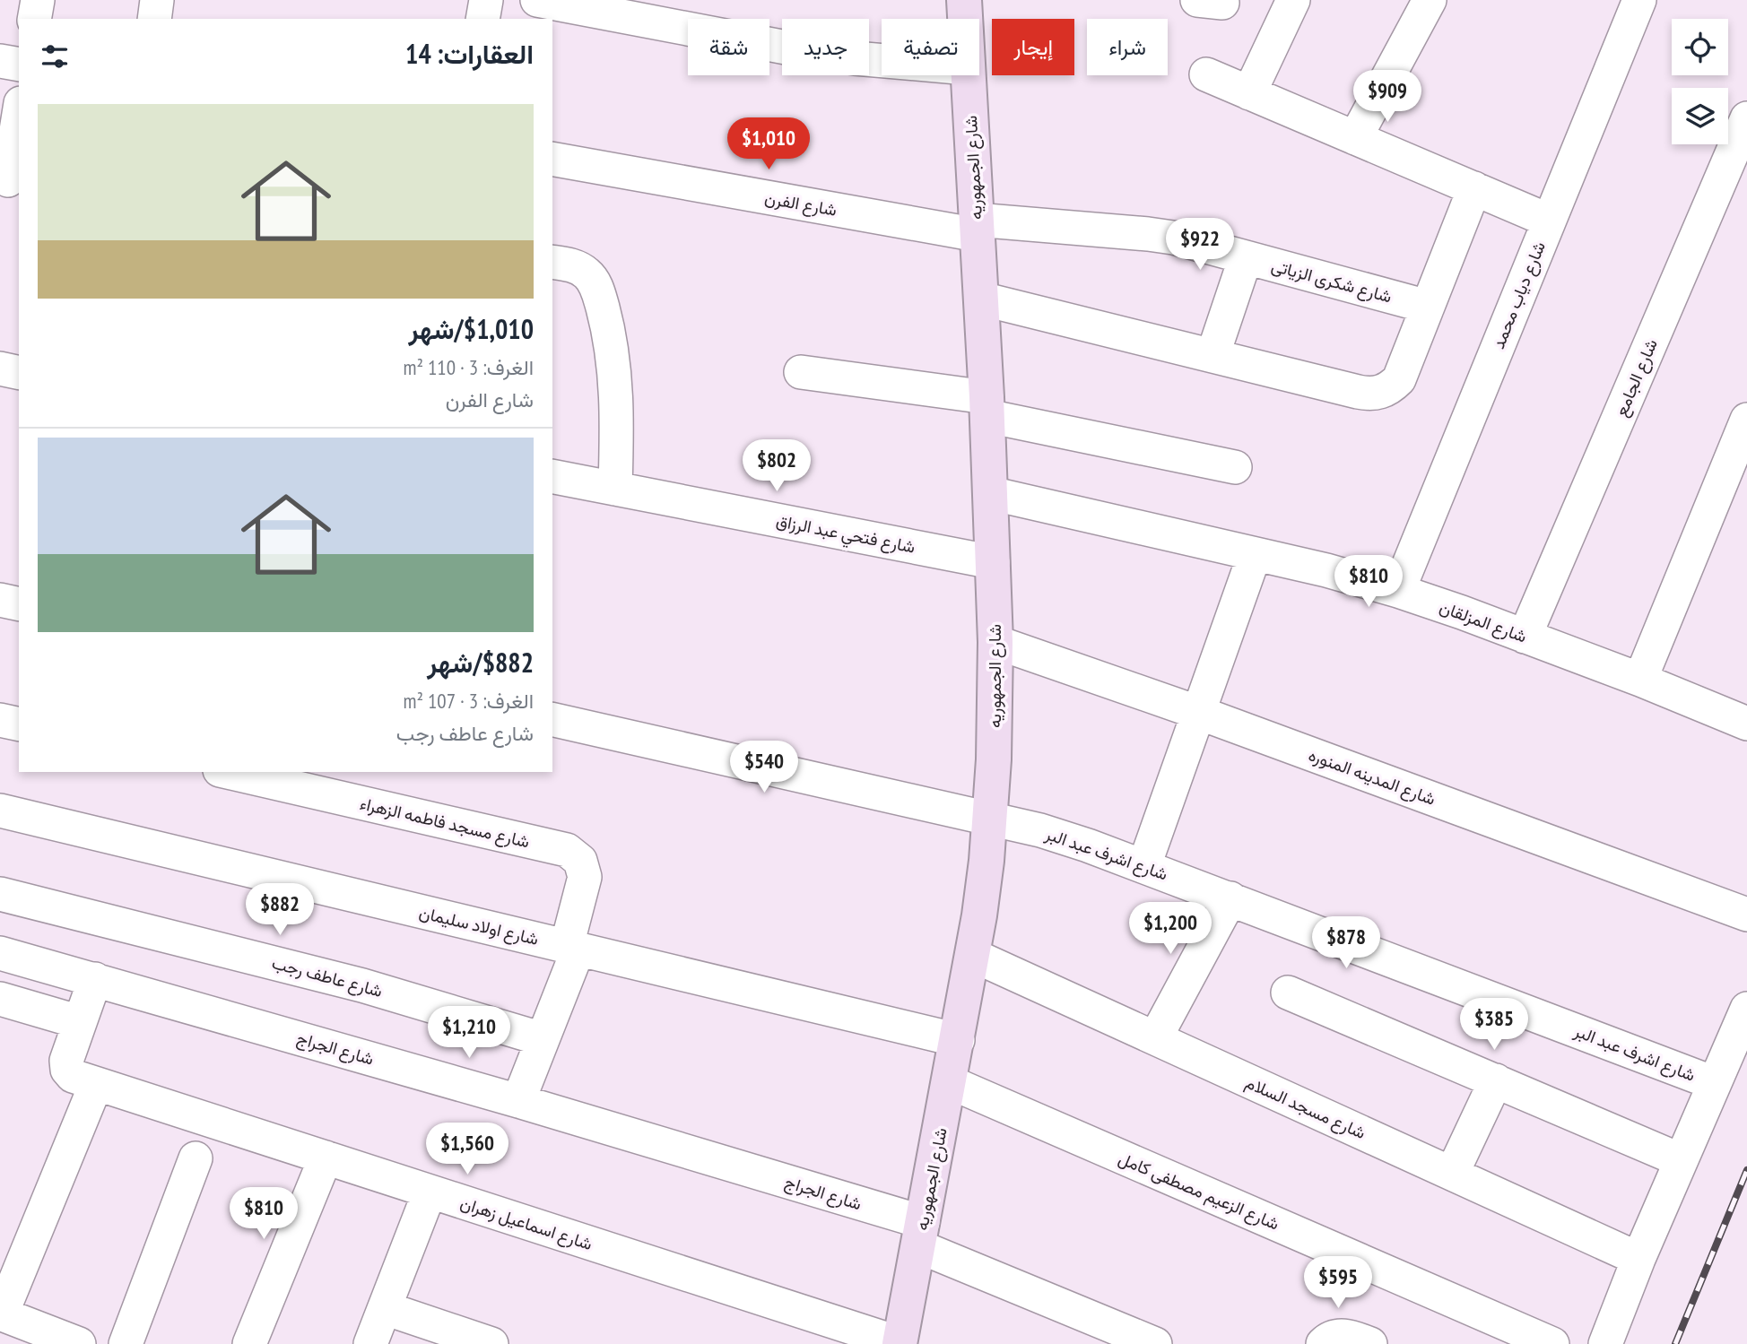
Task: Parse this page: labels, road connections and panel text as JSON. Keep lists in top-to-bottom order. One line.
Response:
{"streets":{"main road":["شارع الجمهوريه"],"street":["شارع الفرن","شارع شكرى الزياتى","شارع دياب محمد","شارع الجامع","شارع فتحي عبد الرزاق","شارع المزلقان","شارع المدينه المنوره","شارع مسجد فاطمه الزهراء","شارع اشرف عبد البر","شارع اولاد سليمان","شارع عاطف رجب","شارع الجراج","شارع مسجد السلام","شارع الزعيم مصطفى كامل","شارع اسماعيل زهران"]},"crossings":[["شارع الجمهوريه","شارع الفرن"],["شارع الجمهوريه","شارع شكرى الزياتى"],["شارع الجمهوريه","شارع فتحي عبد الرزاق"],["شارع الجمهوريه","شارع المزلقان"],["شارع الجمهوريه","شارع المدينه المنوره"],["شارع الجمهوريه","شارع اشرف عبد البر"],["شارع الجمهوريه","شارع اولاد سليمان"],["شارع الجمهوريه","شارع الجراج"],["شارع الجمهوريه","شارع مسجد السلام"],["شارع الجمهوريه","شارع الزعيم مصطفى كامل"],["شارع الجمهوريه","شارع اسماعيل زهران"],["شارع الفرن","شارع شكرى الزياتى"],["شارع دياب محمد","شارع المزلقان"],["شارع الجامع","شارع المزلقان"],["شارع مسجد فاطمه الزهراء","شارع اولاد سليمان"],["شارع مسجد فاطمه الزهراء","شارع عاطف رجب"],["شارع مسجد فاطمه الزهراء","شارع الجراج"],["شارع الجراج","شارع اسماعيل زهران"]],"page":{"chip":["شراء","إيجار","تصفية","جديد","شقة"],"heading":"العقارات: 14","price":["$909","$1,010","$922","$802","$810","$540","$882","$1,200","$878","$385","$1,210","$1,560","$810","$595"],"list":[{"name":"$1,010/شهر","note":"الغرف: 3 · 110 m² · شارع الفرن"},{"name":"$882/شهر","note":"الغرف: 3 · 107 m² · شارع عاطف رجب"}]}}
